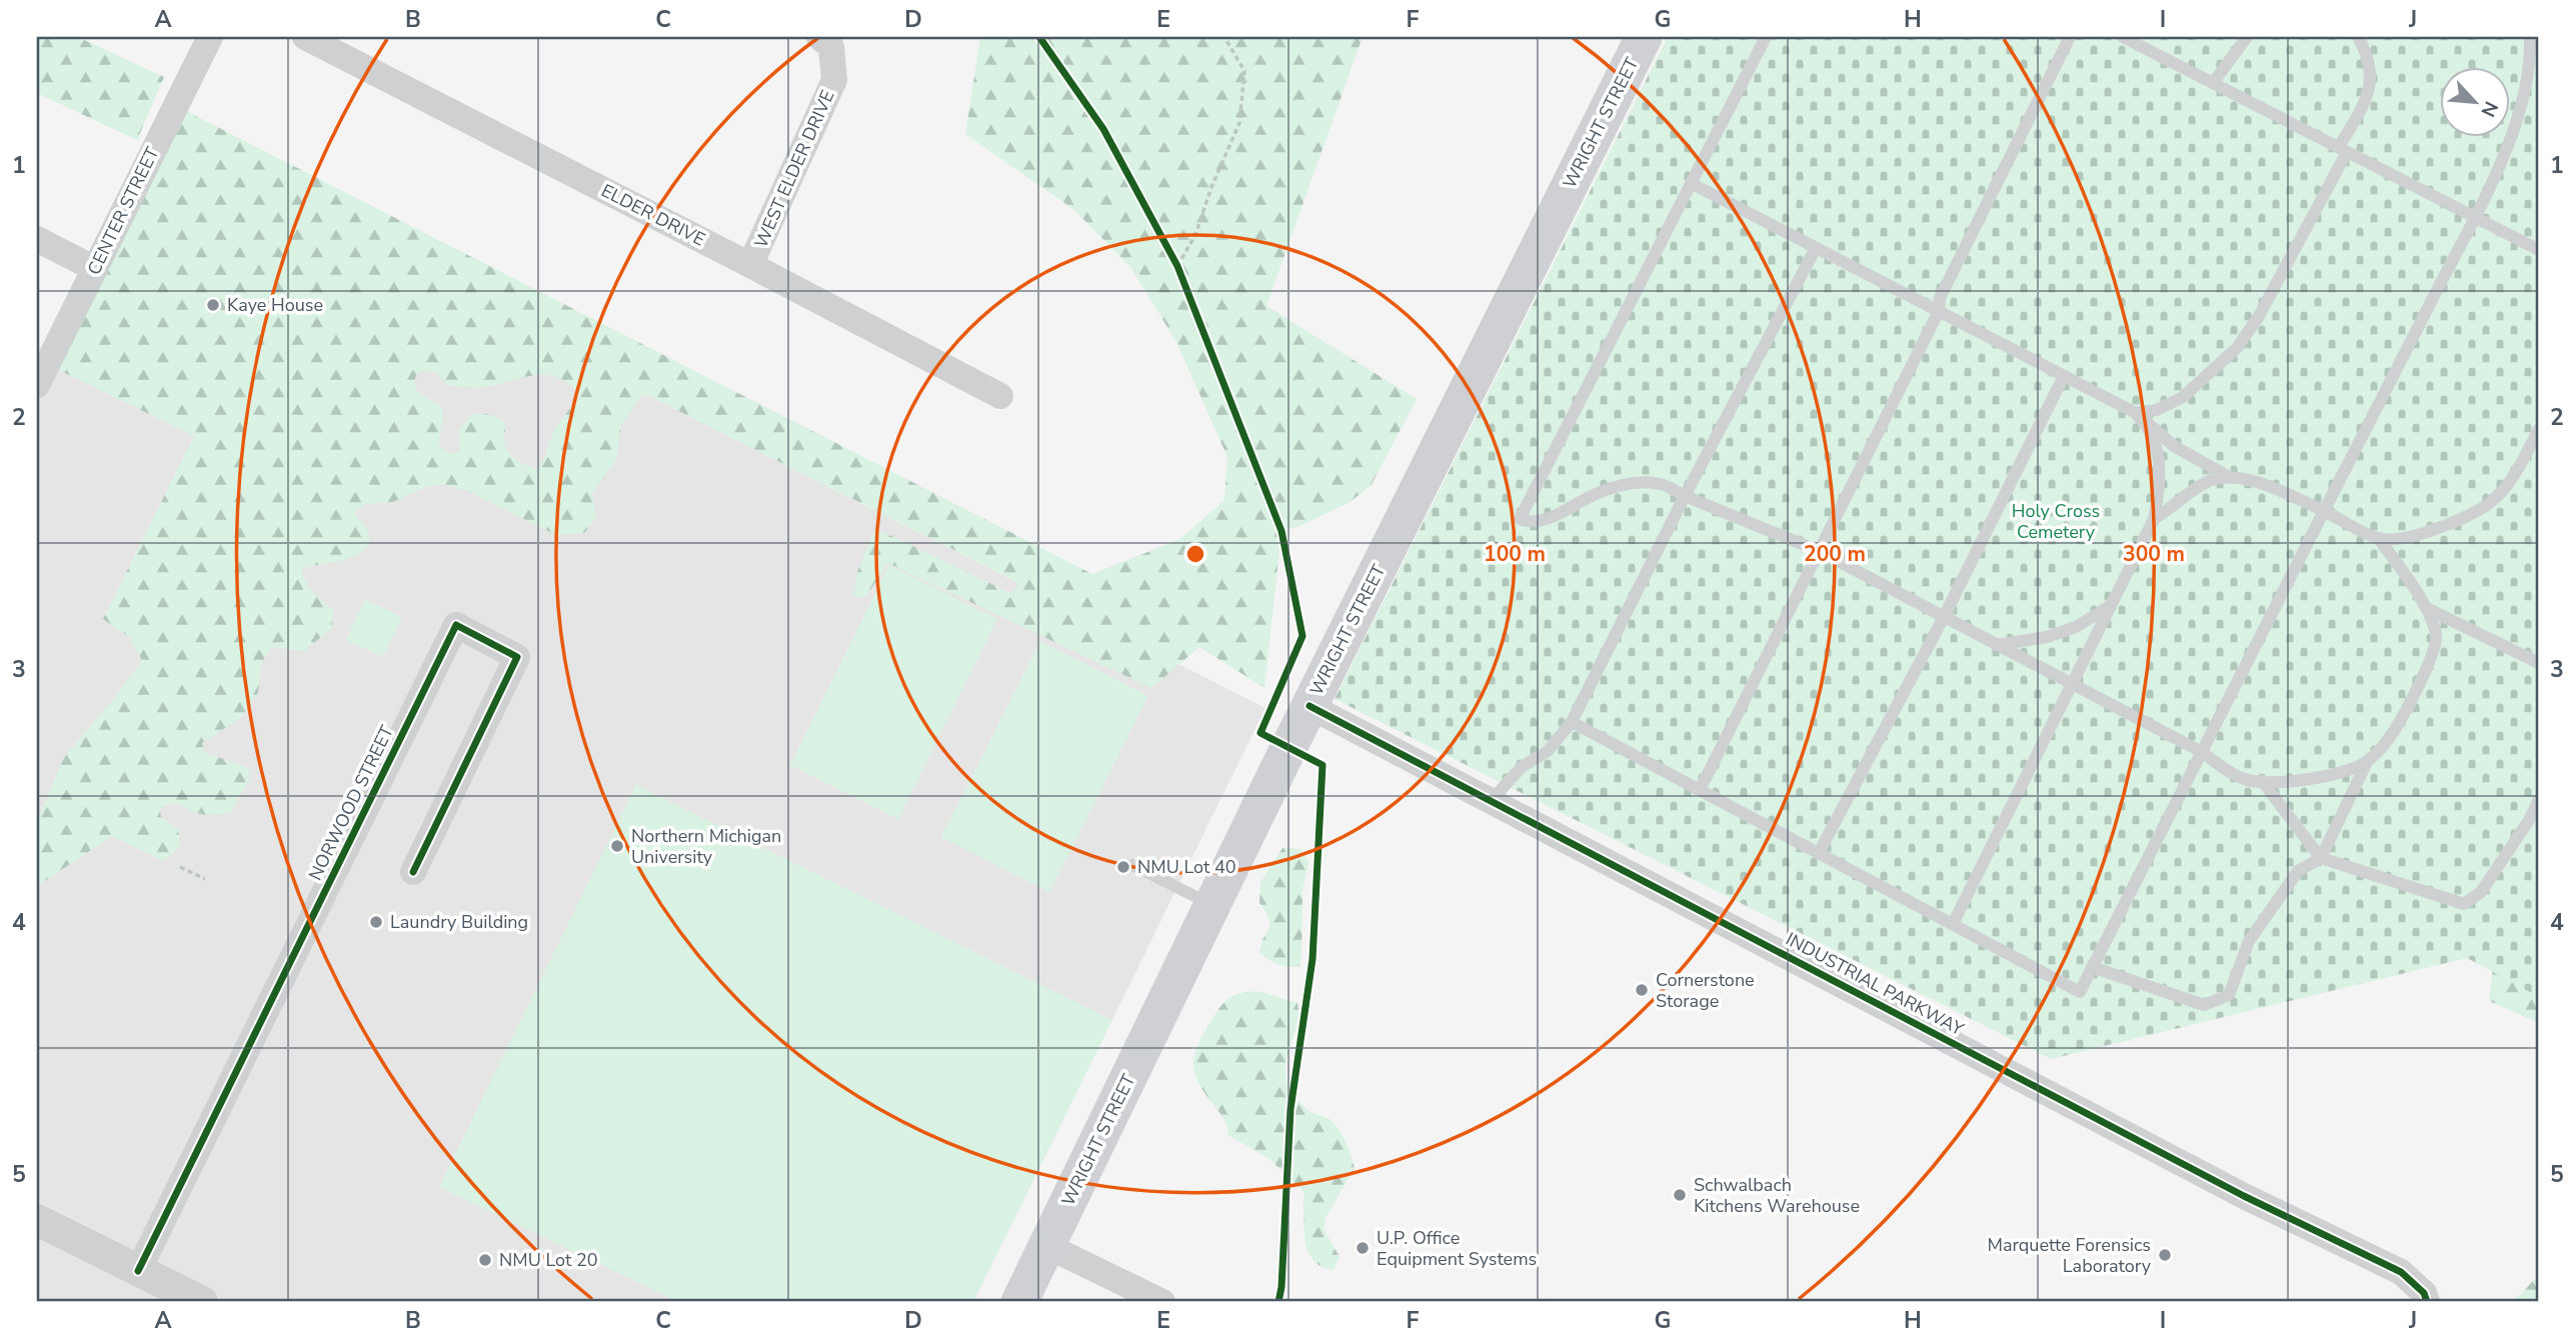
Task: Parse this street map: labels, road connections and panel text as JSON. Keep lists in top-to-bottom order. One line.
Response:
{"streets":{"main road":["WRIGHT STREET"],"street":["WEST ELDER DRIVE","CENTER STREET","ELDER DRIVE","NORWOOD STREET","INDUSTRIAL PARKWAY"]},"crossings":[["WRIGHT STREET","INDUSTRIAL PARKWAY"],["WEST ELDER DRIVE","ELDER DRIVE"]],"parks":["Holy Cross Cemetery"],"places":["Kaye House","Northern Michigan University","NMU Lot 40","Laundry Building","Cornerstone Storage","Schwalbach Kitchens Warehouse","U.P. Office Equipment Systems","Marquette Forensics Laboratory","NMU Lot 20"],"north":"bottom right","grid":{"columns":["A","B","C","D","E","F","G","H","I","J"],"rows":["1","2","3","4","5"]},"rings":["100 m","200 m","300 m"]}
